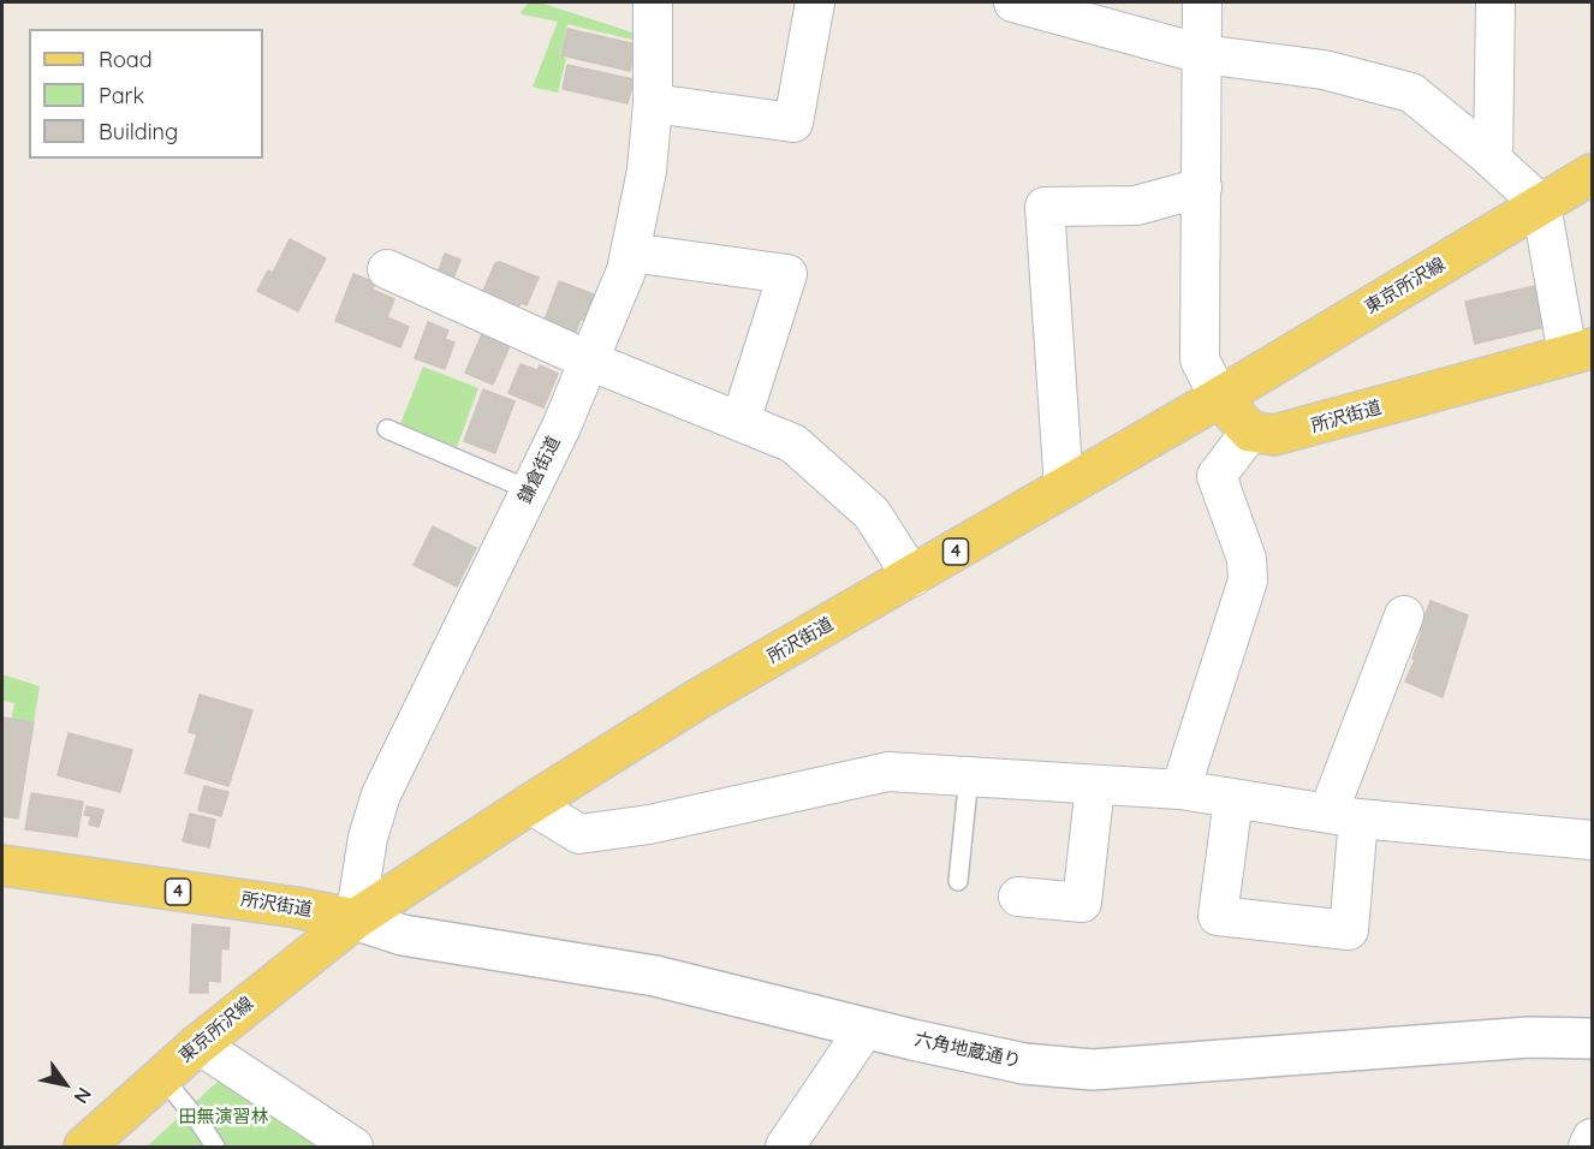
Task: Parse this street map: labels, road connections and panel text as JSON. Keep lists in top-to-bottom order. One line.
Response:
{"streets":{"main road":["東京所沢線","所沢街道","4"],"street":["鎌倉街道","六角地蔵通り"]},"crossings":[["東京所沢線","所沢街道"],["東京所沢線","鎌倉街道"],["東京所沢線","六角地蔵通り"],["所沢街道","鎌倉街道"],["所沢街道","六角地蔵通り"],["鎌倉街道","六角地蔵通り"]],"parks":["田無演習林"],"legend":["Road","Park","Building"],"north":"bottom right"}
